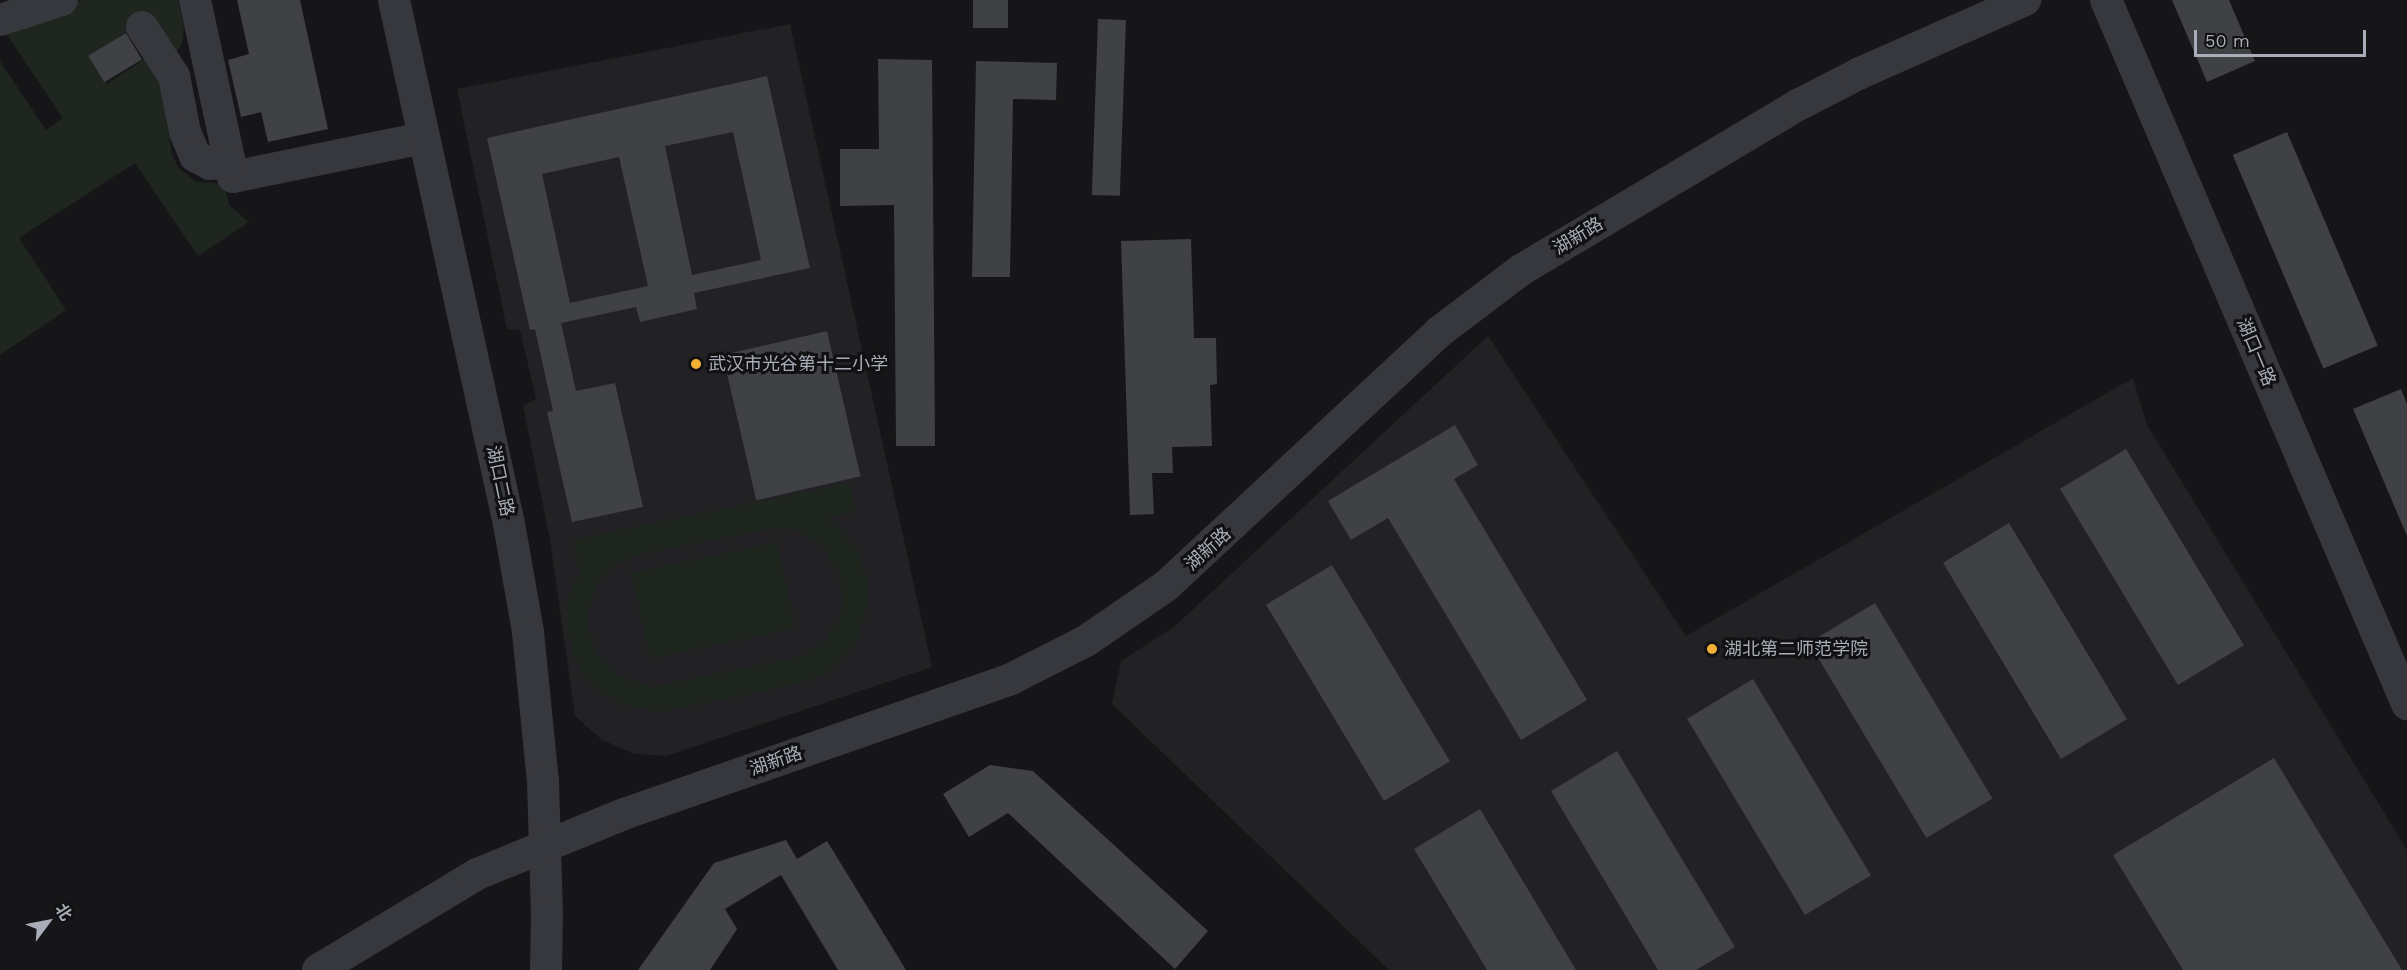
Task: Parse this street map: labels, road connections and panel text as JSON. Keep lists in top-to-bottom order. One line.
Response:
{"streets":{"street":["湖新路","湖口一路","湖口二路"]},"crossings":[["湖新路","湖口二路"]],"places":["武汉市光谷第十二小学","湖北第二师范学院"],"scale_bar":"50 m","north":"top right"}
